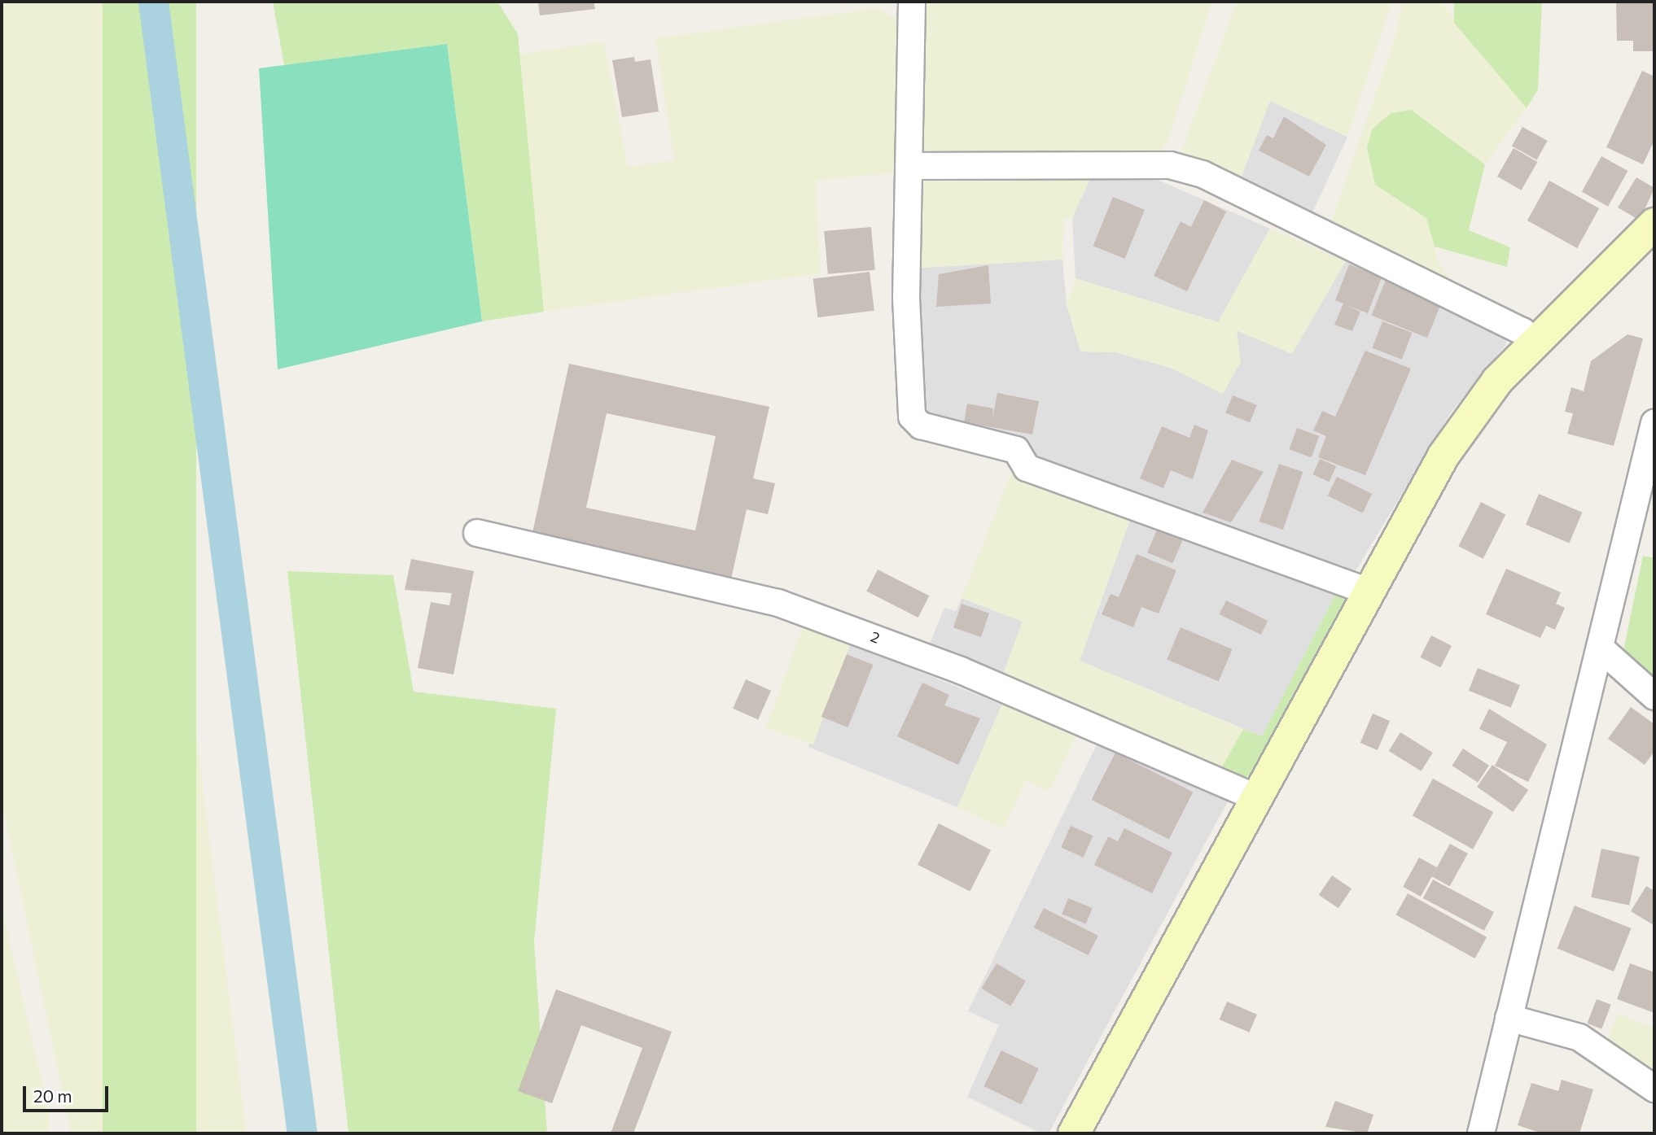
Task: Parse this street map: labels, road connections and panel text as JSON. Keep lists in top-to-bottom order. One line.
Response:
{"streets":{"street":["2"]},"scale_bar":"20 m"}
